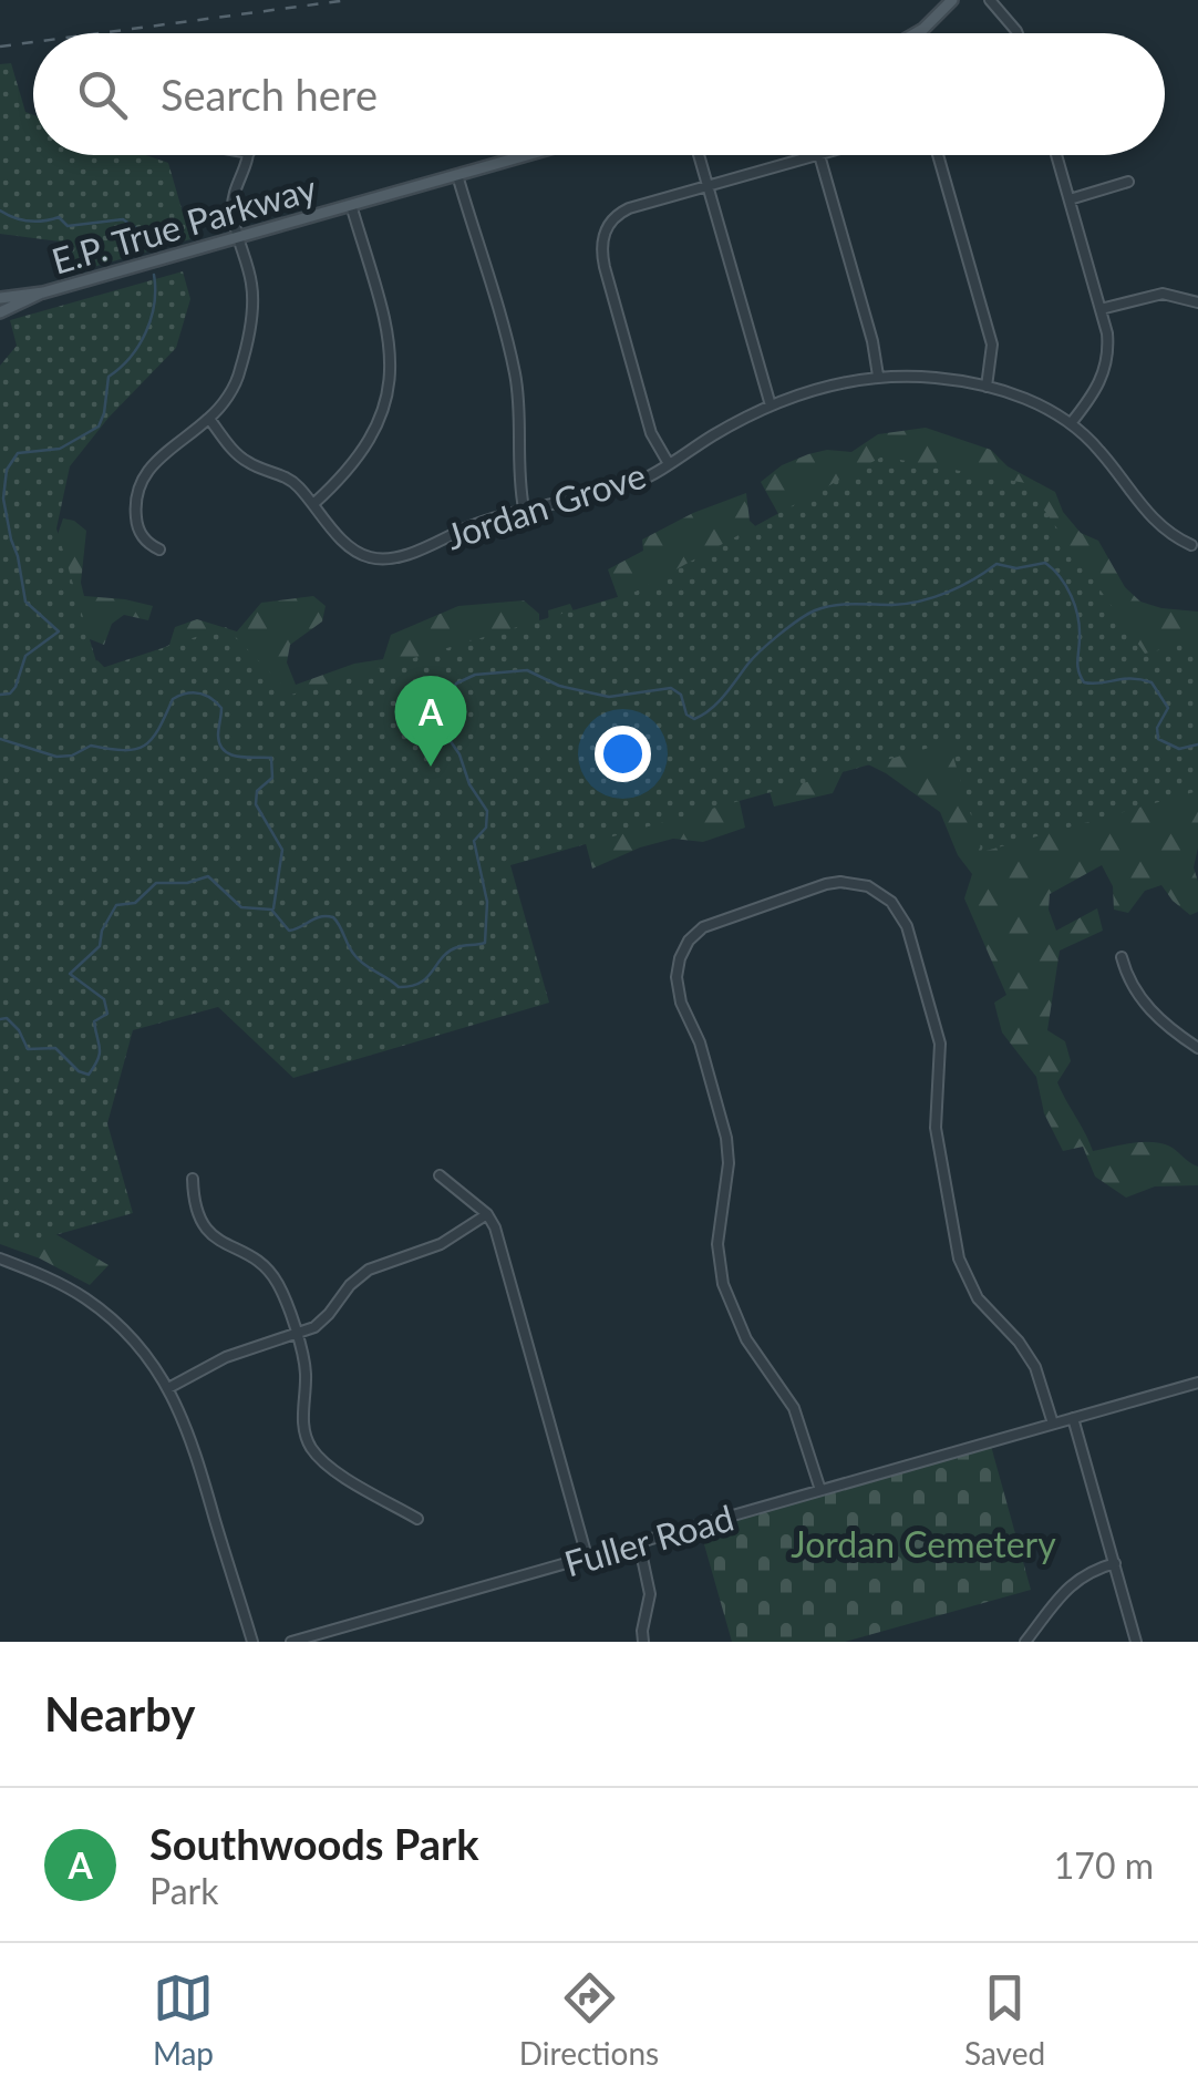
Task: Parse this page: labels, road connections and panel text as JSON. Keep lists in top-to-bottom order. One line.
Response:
{"streets":{"main road":["E.P. True Parkway"],"street":["Jordan Grove","Fuller Road"]},"parks":["Jordan Cemetery"],"page":{"search":"Search here","pins":"A","heading":"Nearby","list":[{"mark":"A","name":"Southwoods Park","note":"Park","value":"170 m"}],"nav":["Map","Directions","Saved"]}}
